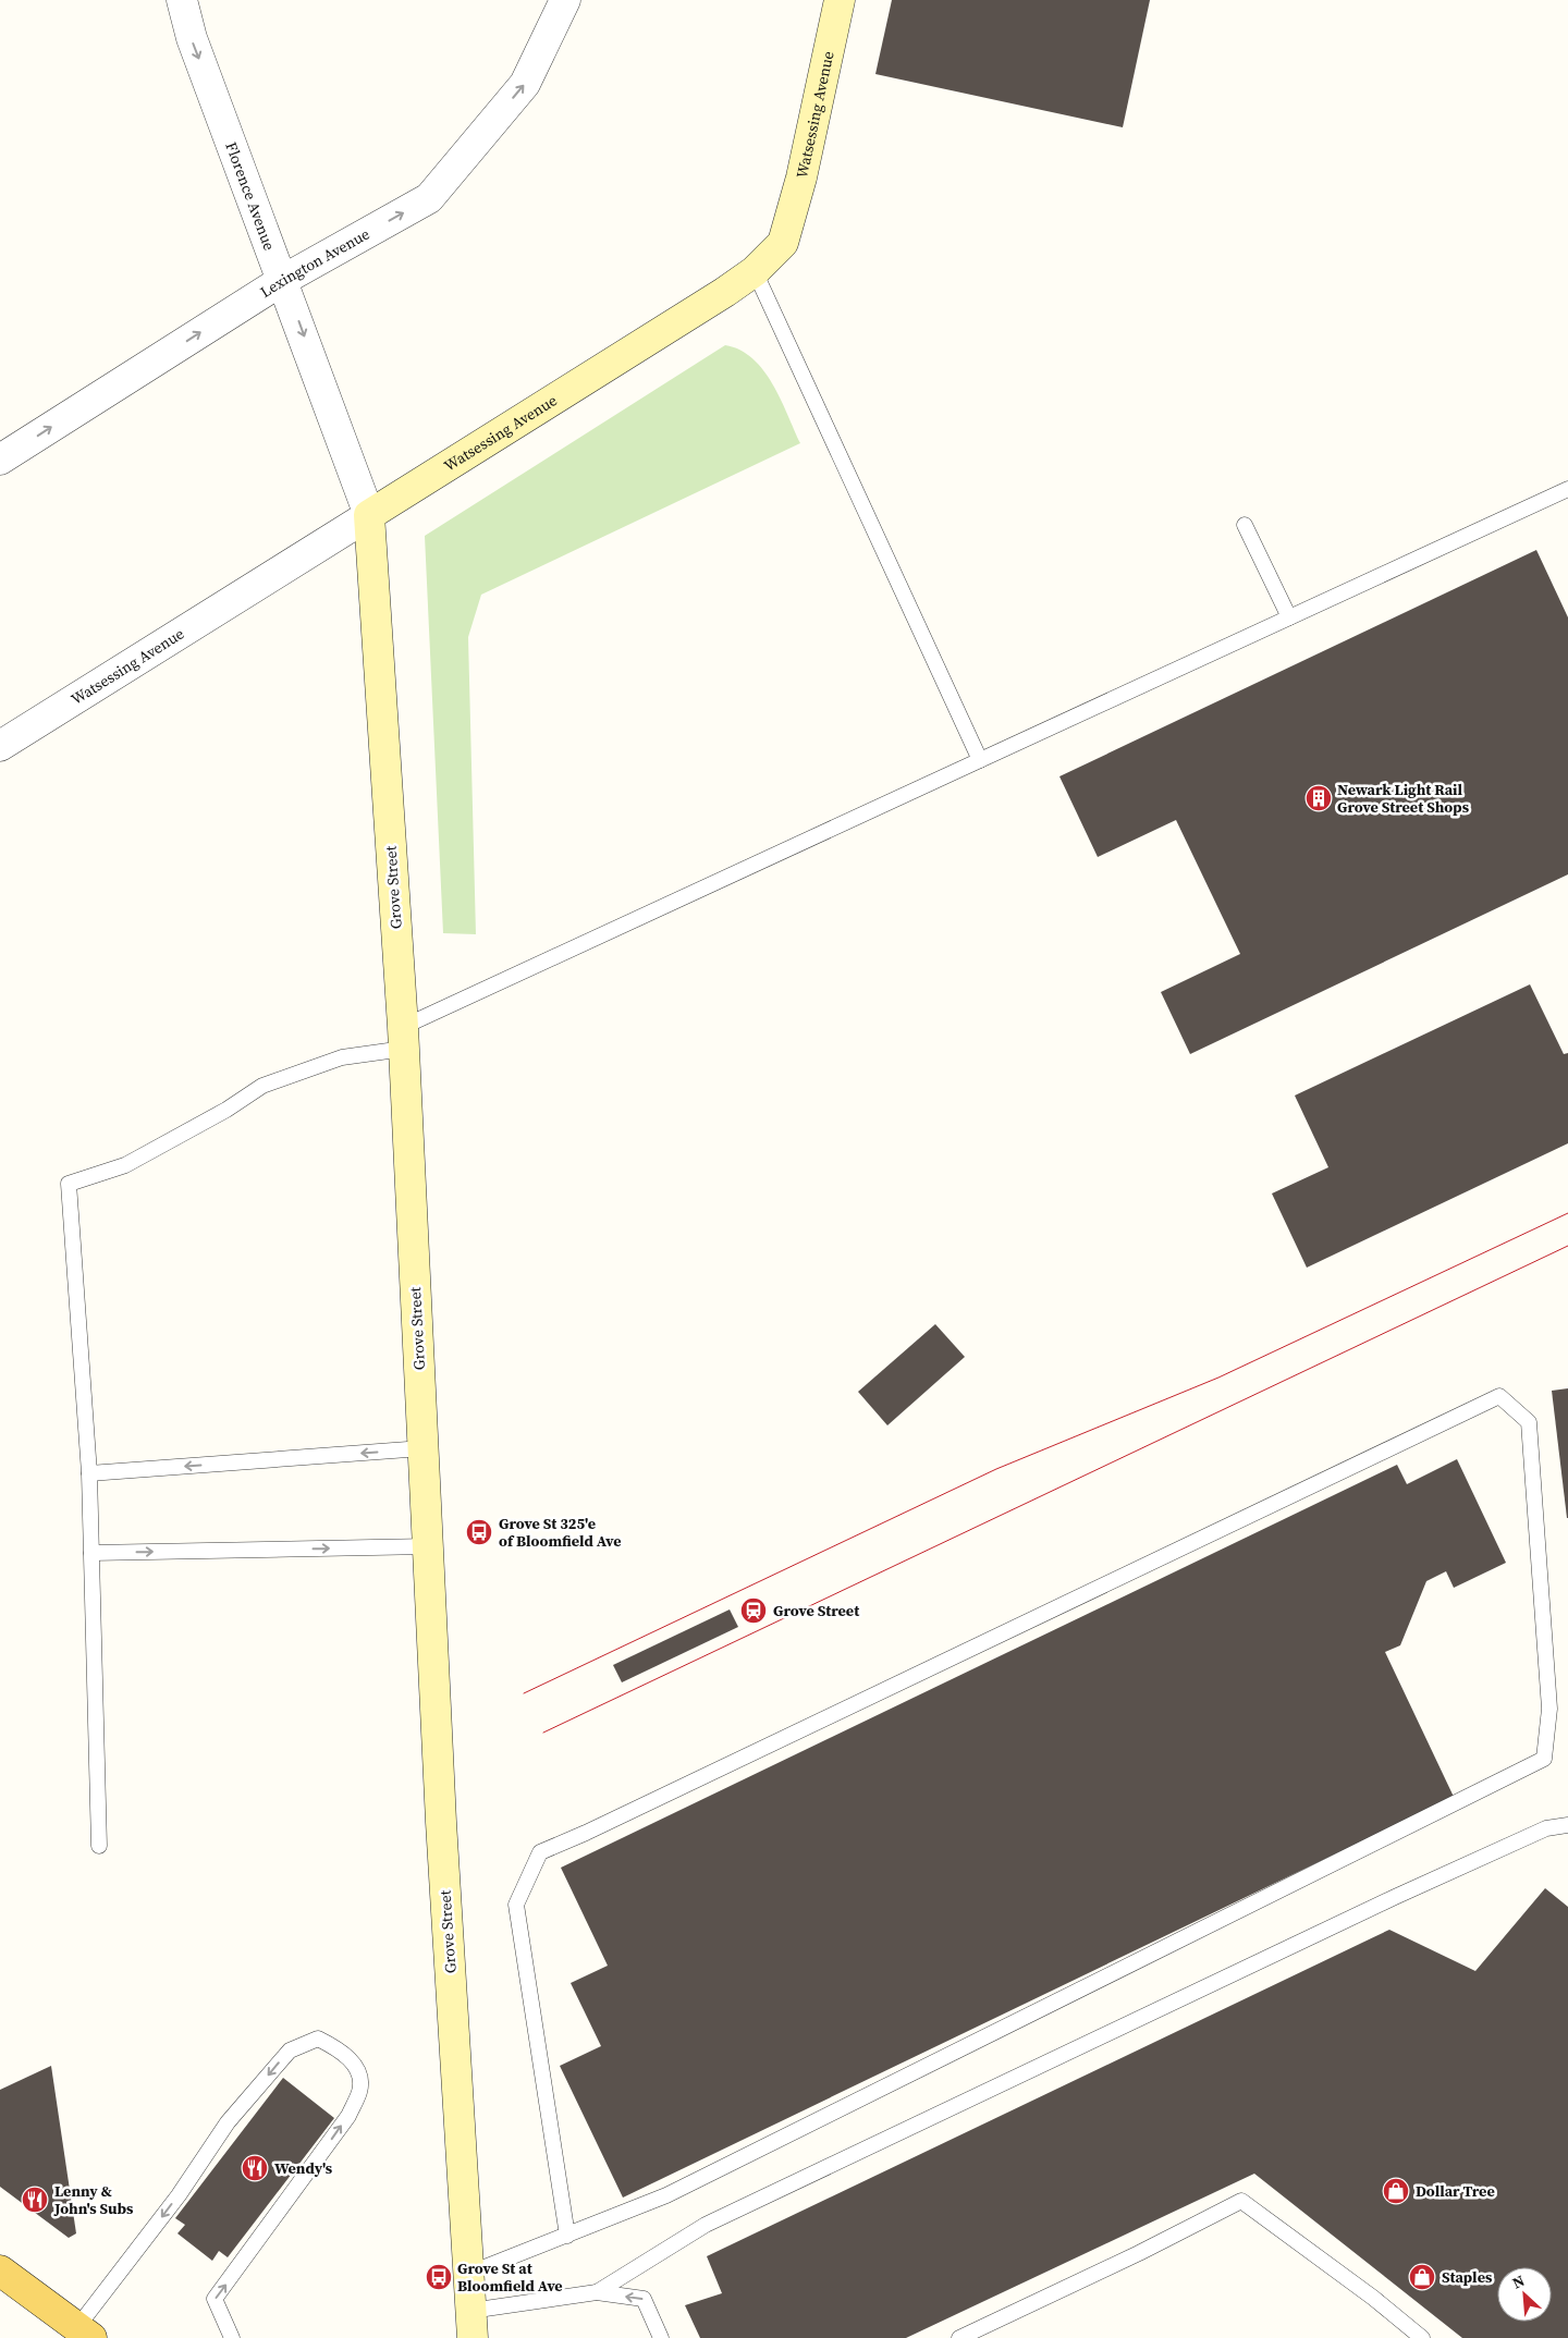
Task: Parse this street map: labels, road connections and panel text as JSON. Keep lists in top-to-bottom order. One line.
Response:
{"streets":{"main road":["Watsessing Avenue","Grove Street"],"street":["Florence Avenue","Lexington Avenue"]},"crossings":[["Watsessing Avenue","Florence Avenue"],["Watsessing Avenue","Grove Street"],["Florence Avenue","Lexington Avenue"],["Florence Avenue","Grove Street"]],"one_way":["Florence Avenue","Lexington Avenue"],"places":{"building":["Newark Light Rail Grove Street Shops"],"bus stop":["Grove St 325'e of Bloomfield Ave","Grove St at Bloomfield Ave"],"station":["Grove Street"],"restaurant":["Wendy's","Lenny & John's Subs"],"shop":["Dollar Tree","Staples"]},"north":"top left"}
